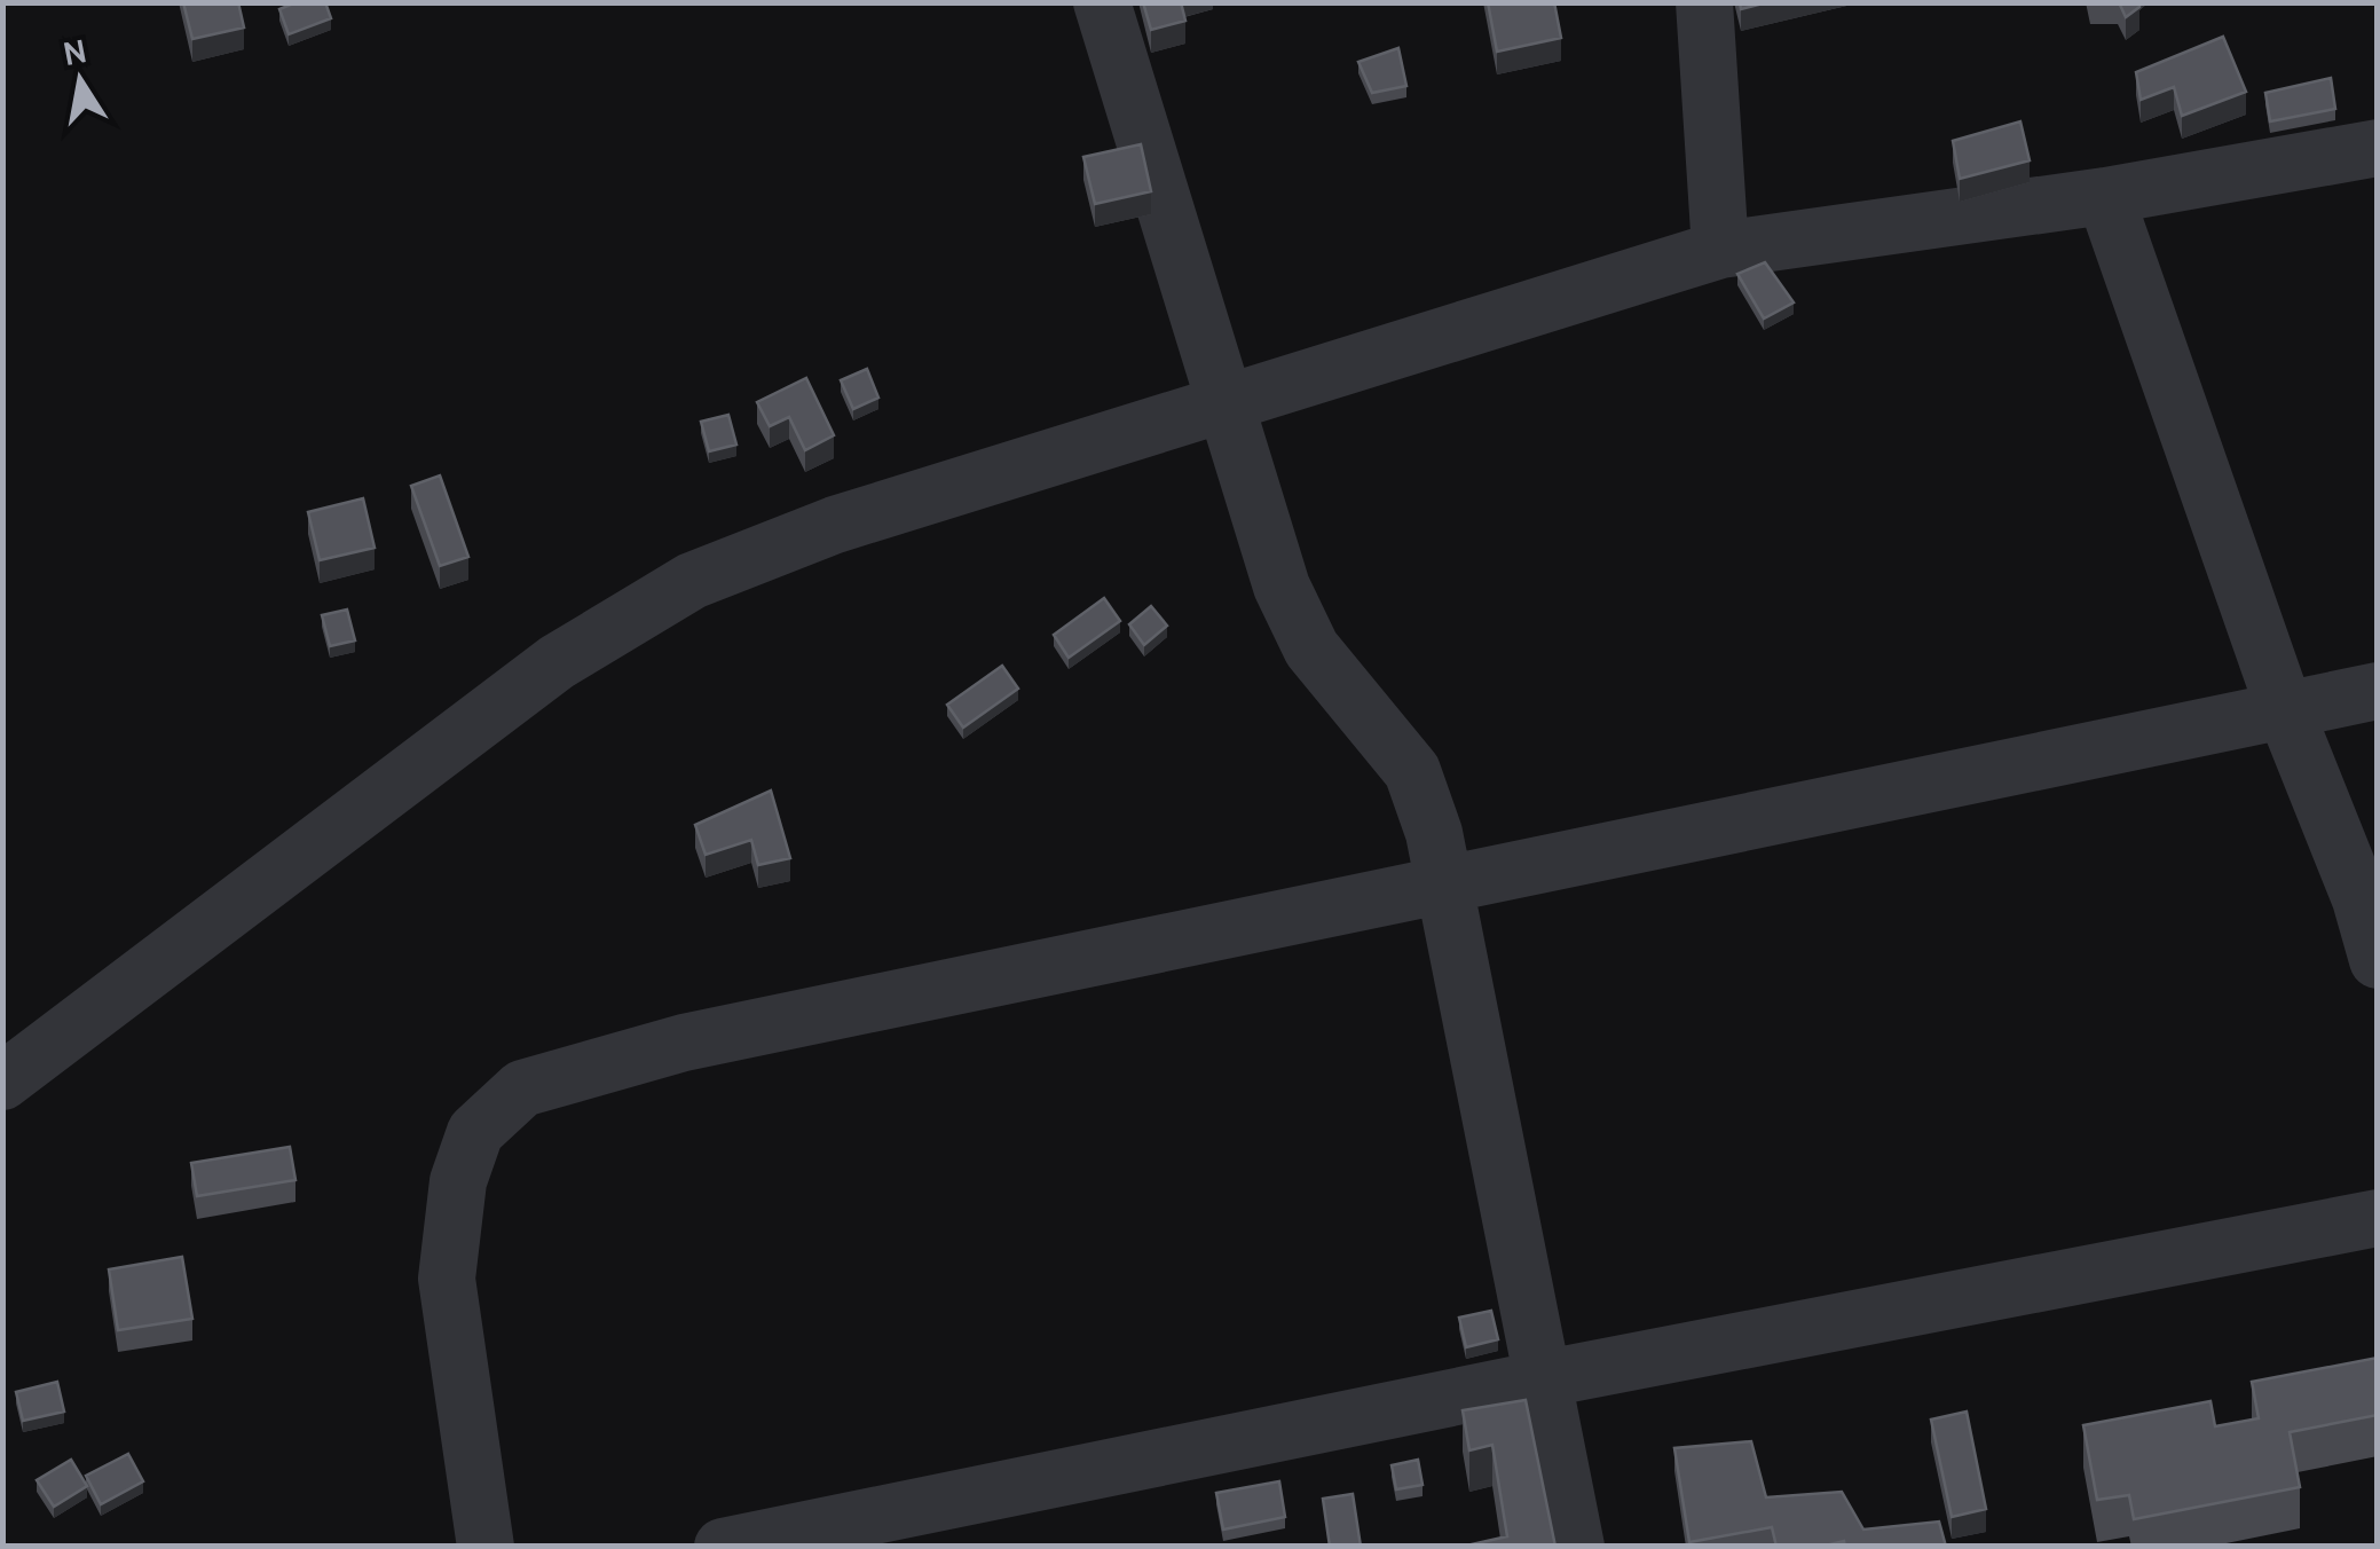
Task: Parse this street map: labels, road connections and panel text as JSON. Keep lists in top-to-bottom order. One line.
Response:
{"north":"top"}
